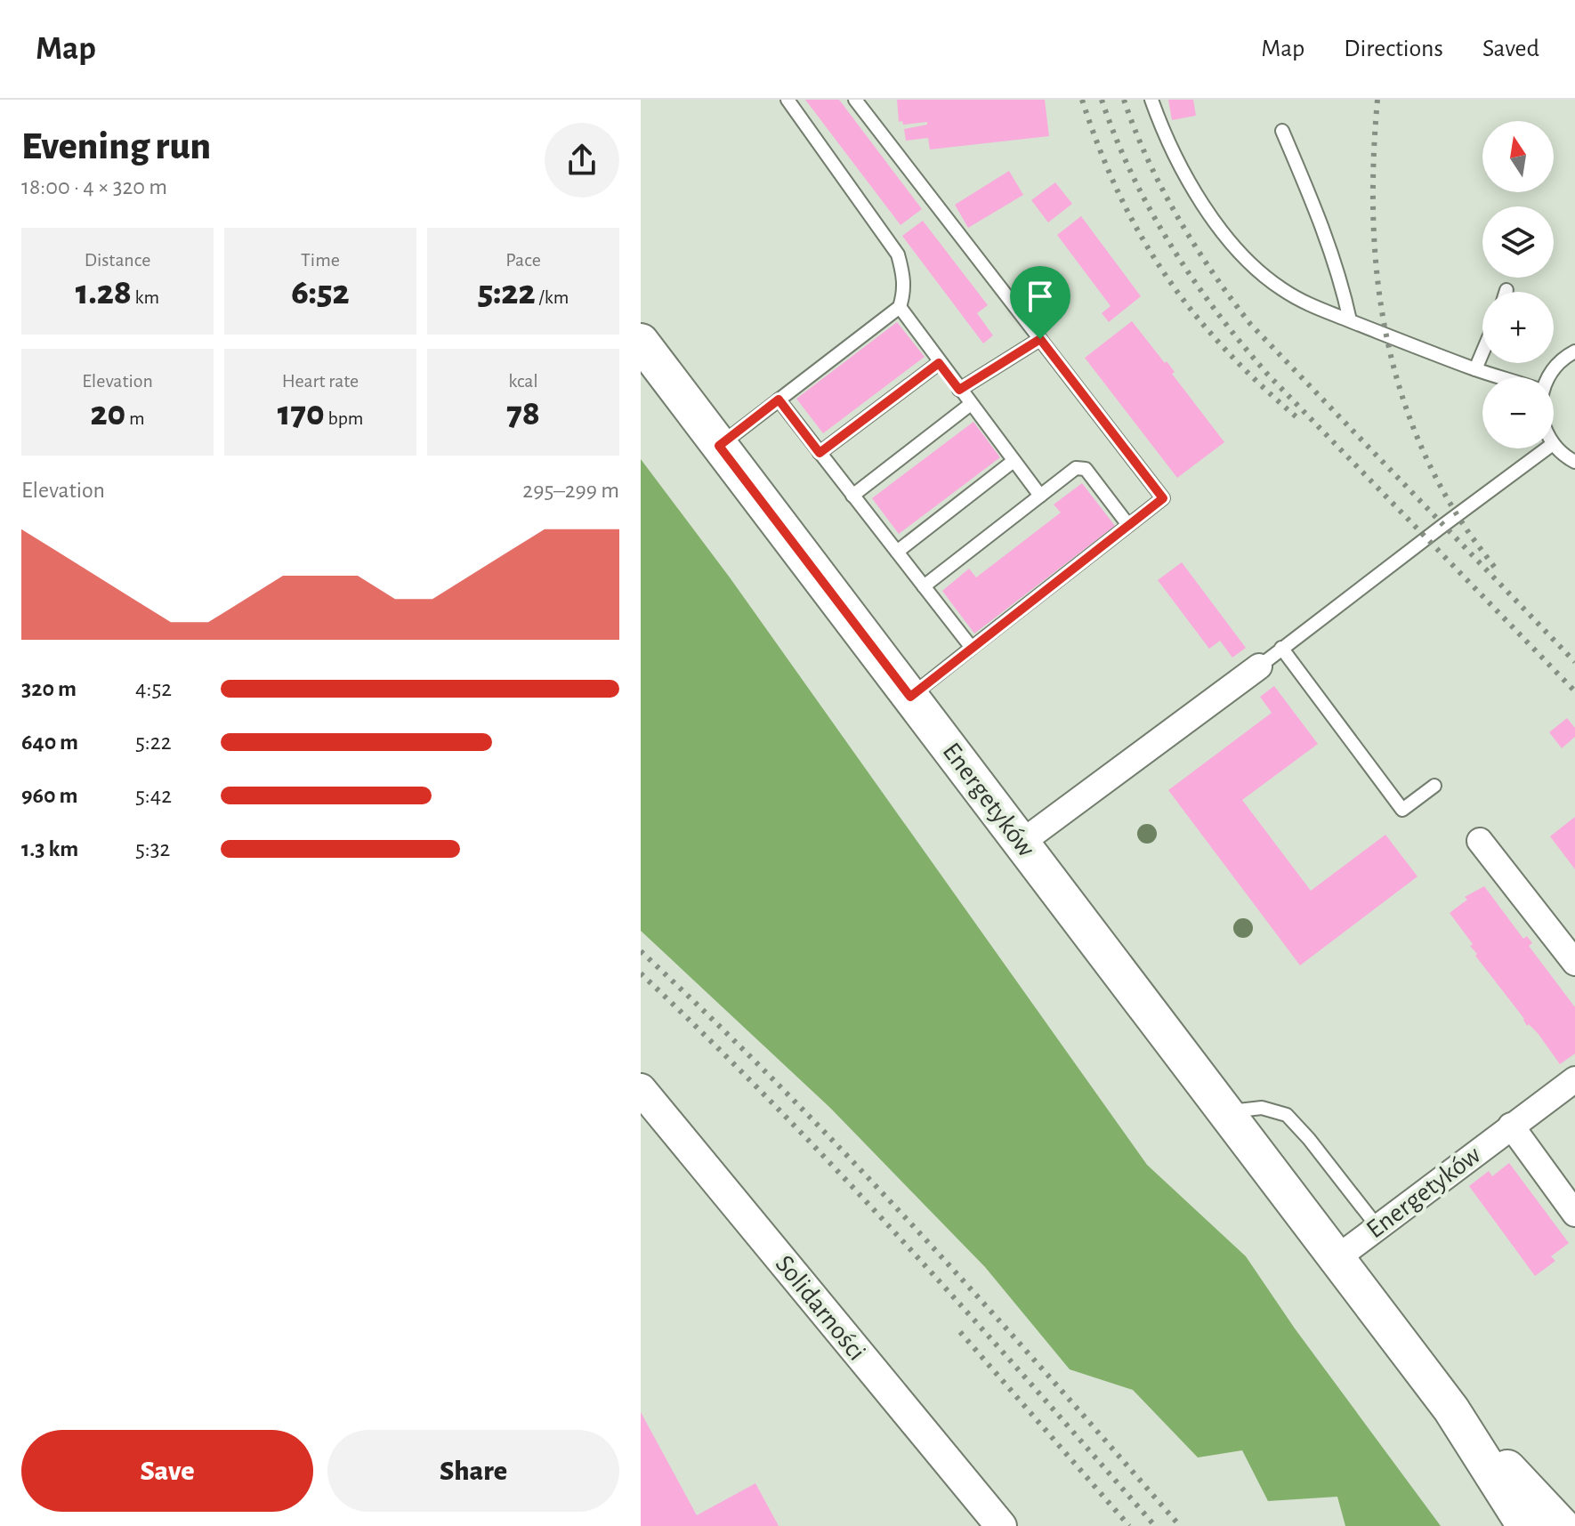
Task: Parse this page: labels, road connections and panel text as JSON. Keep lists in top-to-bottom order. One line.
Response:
{"streets":{"main road":["Energetyków"],"street":["Solidarności"]},"north":"top","page":{"header":"Map","nav":["Map","Directions","Saved"],"heading":["Evening run","18:00 · 4 × 320 m"],"map_buttons":["+","−"],"stats":[["Distance","1.28 km"],["Time","6:52"],["Pace","5:22 /km"],["Elevation","20 m"],["Heart rate","170 bpm"],["kcal","78"]],"chart":["Elevation","295–299 m"],"list":[{"name":"320 m","note":"4:52"},{"name":"640 m","note":"5:22"},{"name":"960 m","note":"5:42"},{"name":"1.3 km","note":"5:32"}],"buttons":["Save","Share"]}}
